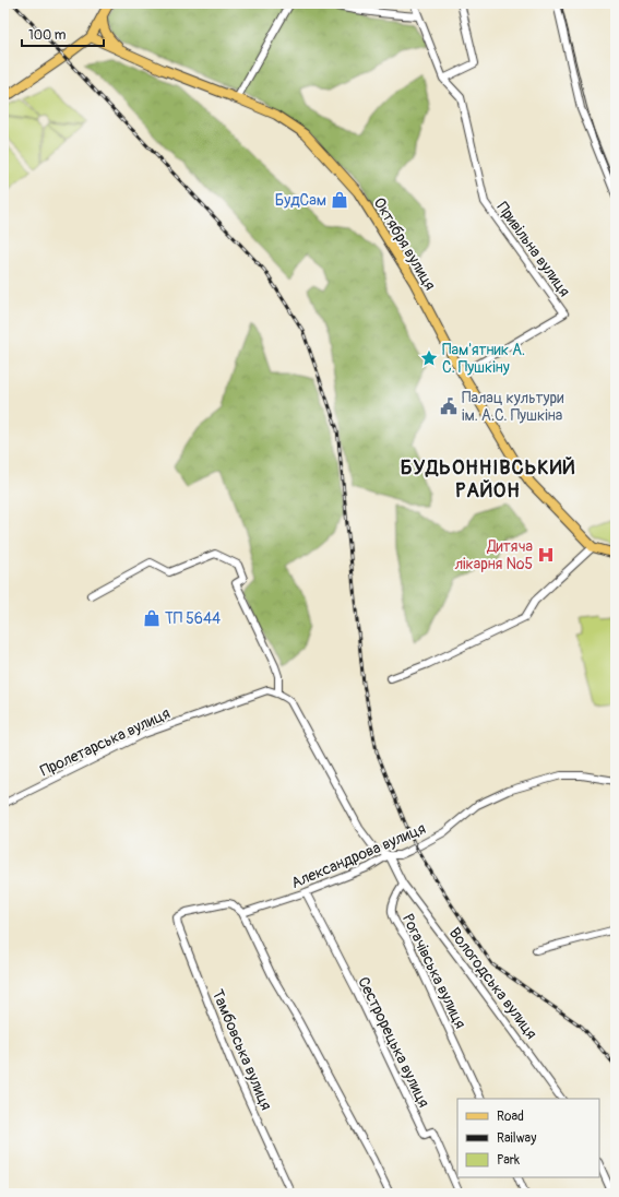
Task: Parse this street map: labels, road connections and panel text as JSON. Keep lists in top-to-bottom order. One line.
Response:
{"streets":{"main road":["Октября вулиця"],"street":["Привільна вулиця","Пролетарська вулиця","Александрова вулиця","Рогачівська вулиця","Вологодська вулиця","Сестрорецька вулиця","Тамбовська вулиця"]},"crossings":[["Октября вулиця","Привільна вулиця"],["Александрова вулиця","Сестрорецька вулиця"],["Александрова вулиця","Тамбовська вулиця"],["Рогачівська вулиця","Вологодська вулиця"]],"districts":["БУДЬОННІВСЬКИЙ РАЙОН"],"places":{"shop":["БудСам","ТП 5644"],"place":["Пам'ятник А. С. Пушкіну"],"public building":["Палац культури ім. А.С. Пушкіна"],"hospital":["Дитяча лікарня №5"]},"legend":["Road","Railway","Park"],"scale_bar":"100 m"}
